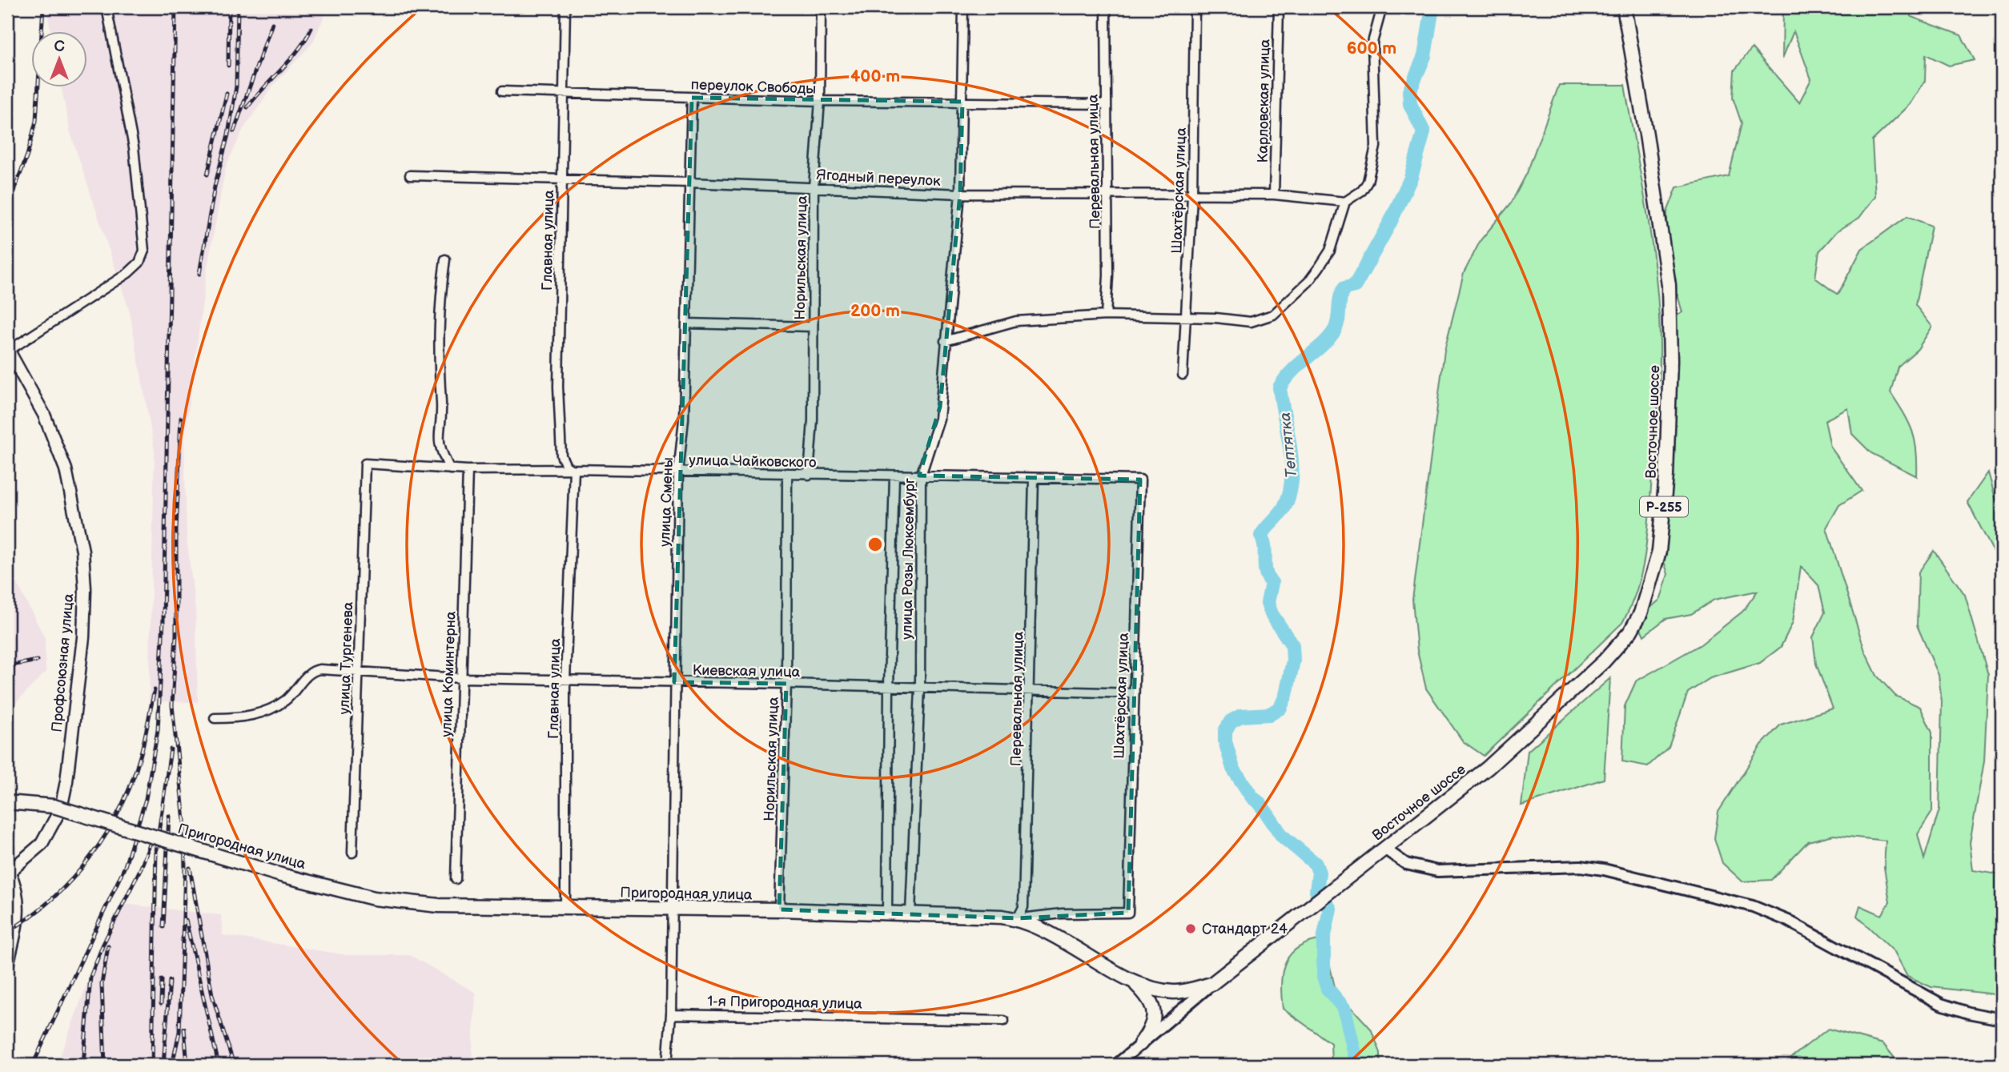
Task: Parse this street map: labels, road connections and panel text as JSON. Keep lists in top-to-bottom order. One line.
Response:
{"streets":{"highway":["Восточное шоссе","Р-255","Пригородная улица"],"main road":["Профсоюзная улица"],"street":["переулок Свободы","Карловская улица","Перевальная улица","Ягодный переулок","Шахтёрская улица","Главная улица","Норильская улица","улица Чайковского","улица Смены","улица Розы Люксембург","улица Тургенева","Киевская улица","улица Коминтерна","1-я Пригородная улица"]},"crossings":[["переулок Свободы","Перевальная улица"],["переулок Свободы","Главная улица"],["переулок Свободы","Норильская улица"],["переулок Свободы","улица Смены"],["переулок Свободы","улица Розы Люксембург"],["Карловская улица","Ягодный переулок"],["Перевальная улица","Ягодный переулок"],["Перевальная улица","Шахтёрская улица"],["Перевальная улица","улица Чайковского"],["Перевальная улица","Киевская улица"],["Перевальная улица","Пригородная улица"],["Ягодный переулок","Шахтёрская улица"],["Ягодный переулок","Главная улица"],["Ягодный переулок","Норильская улица"],["Ягодный переулок","улица Смены"],["Ягодный переулок","улица Розы Люксембург"],["Шахтёрская улица","улица Чайковского"],["Шахтёрская улица","Киевская улица"],["Шахтёрская улица","Пригородная улица"],["Главная улица","улица Чайковского"],["Главная улица","Киевская улица"],["Главная улица","Пригородная улица"],["Норильская улица","улица Чайковского"],["Норильская улица","Киевская улица"],["Норильская улица","Пригородная улица"],["Восточное шоссе","Пригородная улица"],["улица Чайковского","улица Смены"],["улица Чайковского","улица Розы Люксембург"],["улица Чайковского","улица Тургенева"],["улица Чайковского","улица Коминтерна"],["улица Смены","Киевская улица"],["улица Смены","Пригородная улица"],["улица Розы Люксембург","Киевская улица"],["улица Розы Люксембург","Пригородная улица"],["улица Тургенева","Киевская улица"],["Киевская улица","улица Коминтерна"]],"water":["Тептятка"],"places":["Стандарт 24"],"north":"top","rings":["600 m","400 m","200 m"]}
